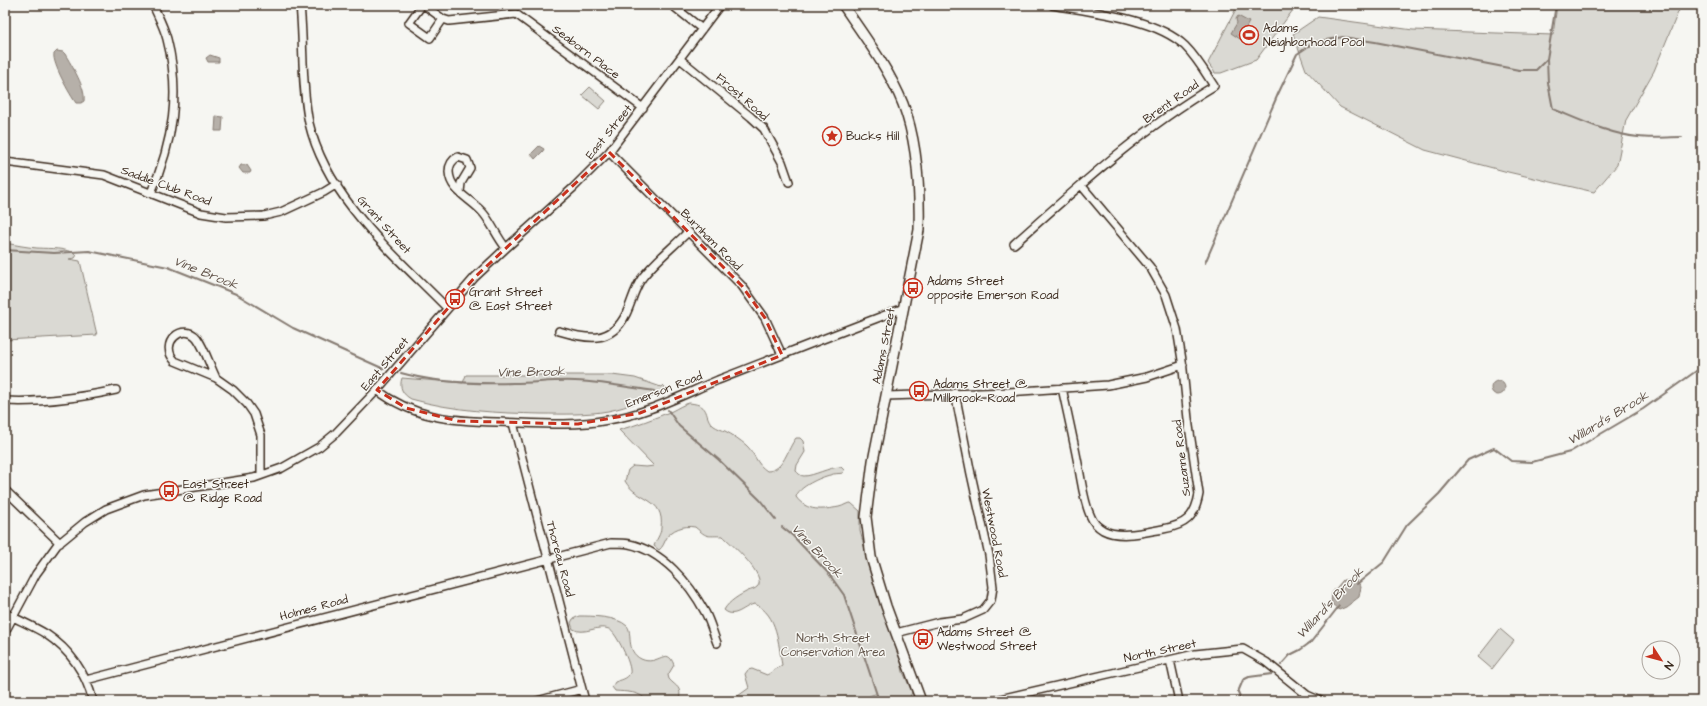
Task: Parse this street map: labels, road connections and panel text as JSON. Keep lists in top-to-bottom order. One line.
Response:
{"streets":{"main road":["Adams Street"],"street":["Seaborn Place","Frost Road","Brent Road","East Street","Saddle Club Road","Grant Street","Burnham Road","Emerson Road","Suzanne Road","Westwood Road","Thoreau Road","Holmes Road","North Street"]},"crossings":[["Seaborn Place","East Street"],["Frost Road","East Street"],["Brent Road","Suzanne Road"],["East Street","Grant Street"],["East Street","Burnham Road"],["East Street","Emerson Road"],["Saddle Club Road","Grant Street"],["Burnham Road","Emerson Road"],["Adams Street","Emerson Road"],["Adams Street","Westwood Road"],["Emerson Road","Thoreau Road"],["Thoreau Road","Holmes Road"]],"water":["Vine Brook","Willard's Brook"],"parks":["North Street Conservation Area"],"places":{"sports":["Adams Neighborhood Pool"],"place":["Bucks Hill"],"bus stop":["Adams Street opposite Emerson Road","Grant Street @ East Street","Adams Street @ Millbrook Road","East Street @ Ridge Road","Adams Street @ Westwood Street"]},"north":"bottom right"}
